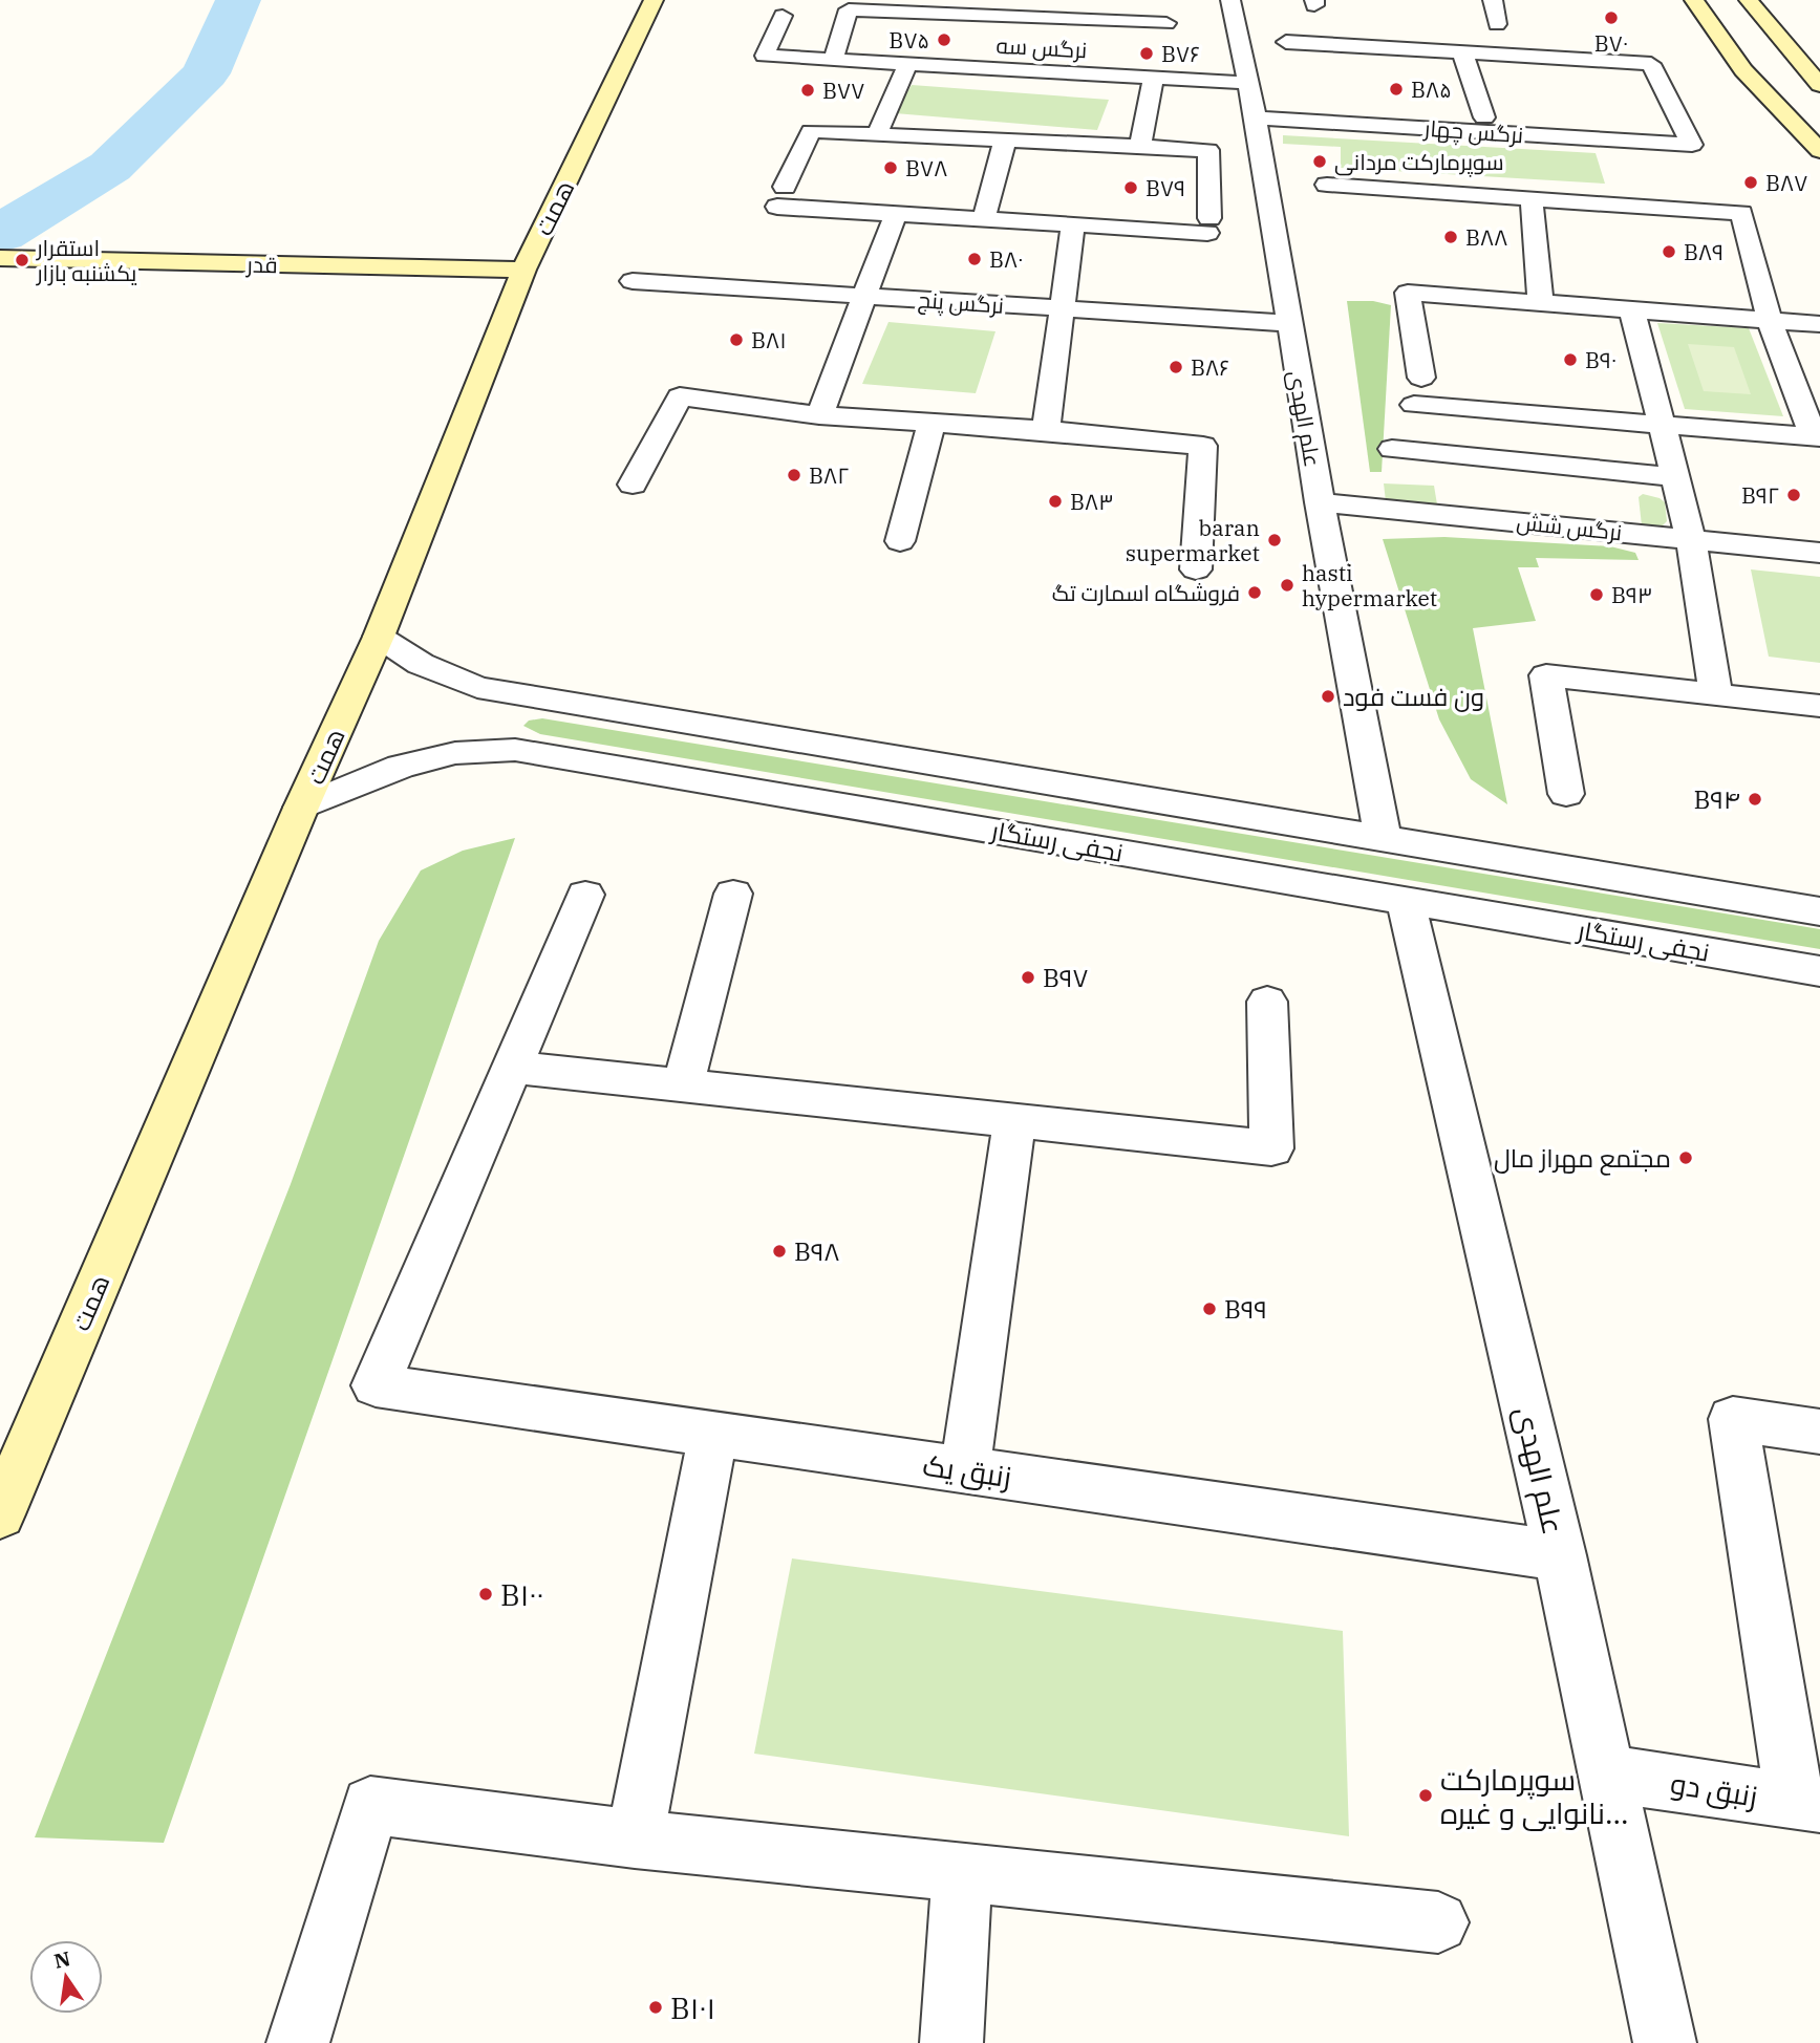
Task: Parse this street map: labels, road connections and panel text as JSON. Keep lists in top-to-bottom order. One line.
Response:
{"streets":{"street":["نرگس سه","نرگس چهار","همت","قدر","نرگس پنج","علم الهدی","نرگس شش","نجفی رستگار","زنبق یک","زنبق دو"]},"crossings":[["نرگس سه","علم الهدی"],["نرگس چهار","علم الهدی"],["همت","قدر"],["همت","نجفی رستگار"],["نرگس پنج","علم الهدی"],["علم الهدی","نرگس شش"],["علم الهدی","نجفی رستگار"],["علم الهدی","زنبق یک"],["علم الهدی","زنبق دو"]],"places":["B۷۰","B۷۵","B۷۶","B۸۵","B۷۷","سوپرمارکت مردانی","B۷۸","B۸۷","B۷۹","B۸۸","B۸۹","B۸۰","استقرار یکشنبه بازار","B۸۱","B۹۰","B۸۶","B۸۲","B۹۲","B۸۳","baran supermarket","hasti hypermarket","فروشگاه اسمارت تگ","B۹۳","ون فست فود","B۹۴","B۹۷","مجتمع مهراز مال","B۹۸","B۹۹","B۱۰۰","سوپرمارکت نانوایی و غیره...","B۱۰۱"],"north":"top"}
